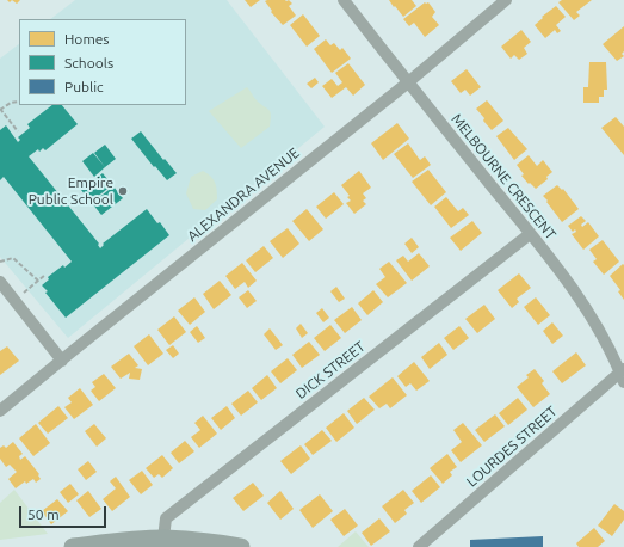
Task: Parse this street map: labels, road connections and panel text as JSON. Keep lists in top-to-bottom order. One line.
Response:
{"streets":{"street":["MELBOURNE CRESCENT","ALEXANDRA AVENUE","DICK STREET","LOURDES STREET"]},"crossings":[["MELBOURNE CRESCENT","ALEXANDRA AVENUE"],["MELBOURNE CRESCENT","DICK STREET"],["MELBOURNE CRESCENT","LOURDES STREET"]],"places":["Empire Public School"],"legend":["Homes","Schools","Public"],"scale_bar":"50 m"}
